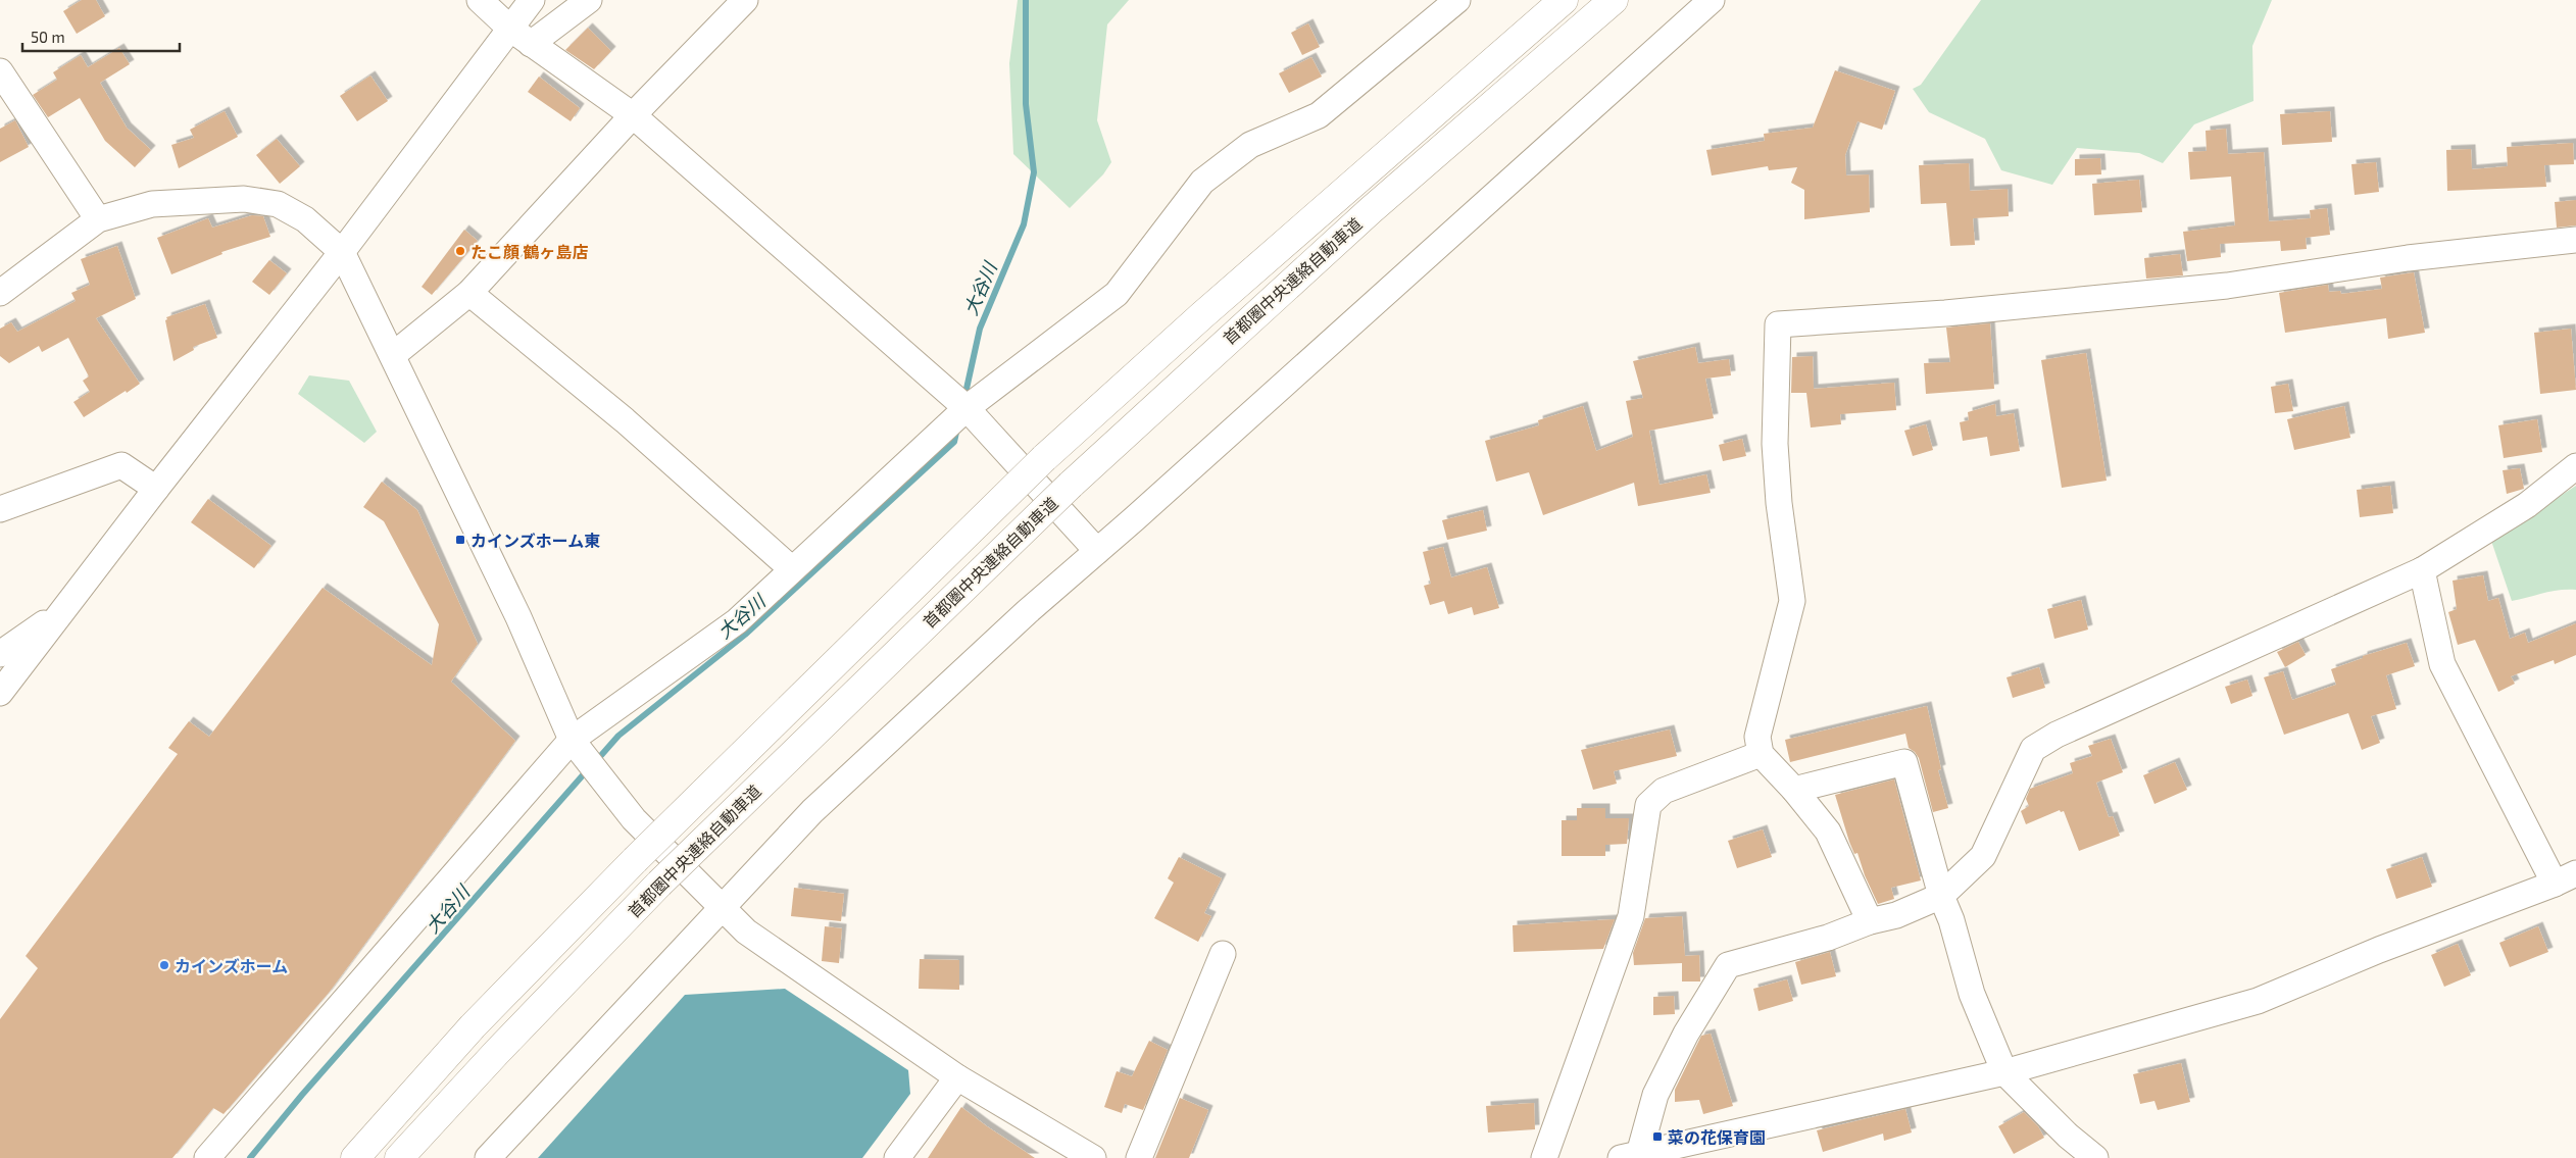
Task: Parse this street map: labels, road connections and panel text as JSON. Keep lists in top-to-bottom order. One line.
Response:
{"streets":{"highway":["首都圏中央連絡自動車道"]},"water":["大谷川"],"places":{"other":["たこ顔 鶴ヶ島店","カインズホーム"],"transit":["カインズホーム東","菜の花保育園"]},"scale_bar":"50 m"}
